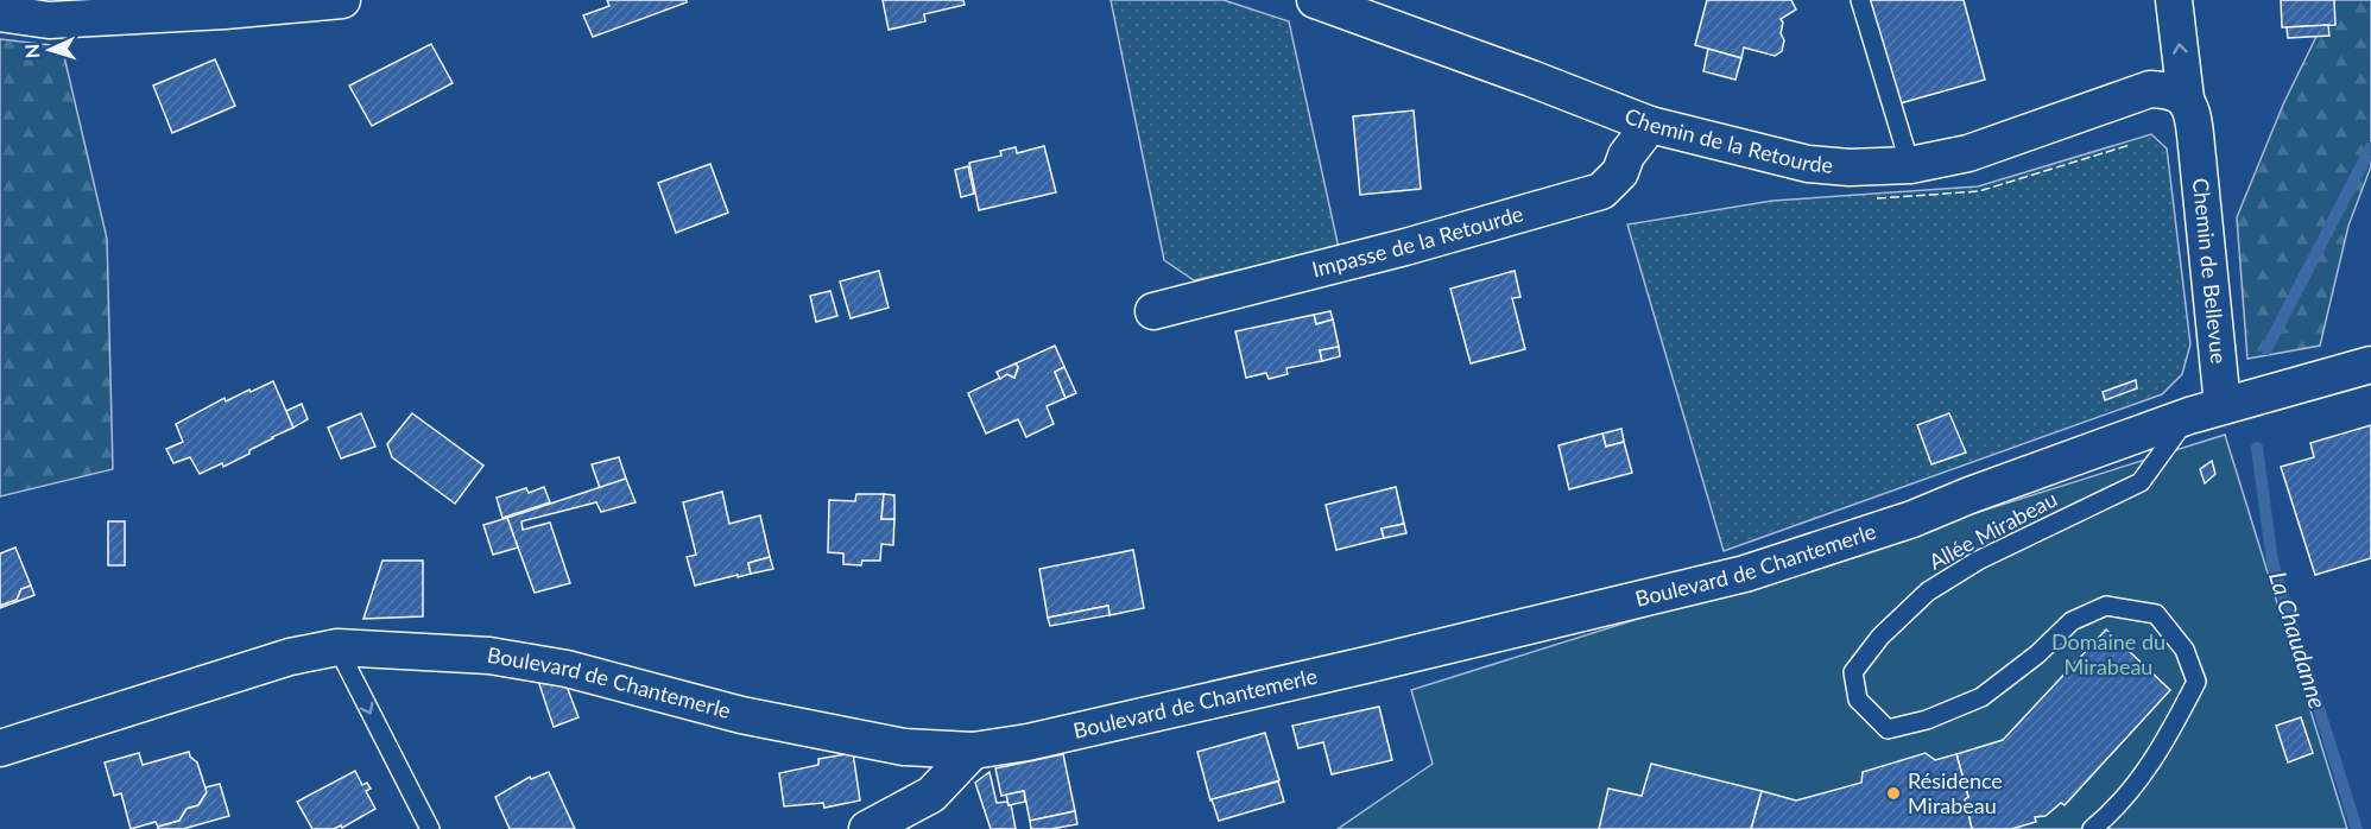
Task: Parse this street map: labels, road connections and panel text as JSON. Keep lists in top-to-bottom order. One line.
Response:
{"streets":{"street":["Chemin de la Retourde","Impasse de la Retourde","Chemin de Bellevue","Boulevard de Chantemerle"],"lane":["Allée Mirabeau"]},"crossings":[["Chemin de la Retourde","Impasse de la Retourde"],["Chemin de Bellevue","Allée Mirabeau"],["Chemin de Bellevue","Boulevard de Chantemerle"],["Allée Mirabeau","Boulevard de Chantemerle"]],"water":["La Chaudanne"],"parks":["Domaine du Mirabeau"],"places":["Résidence Mirabeau"],"north":"left"}
